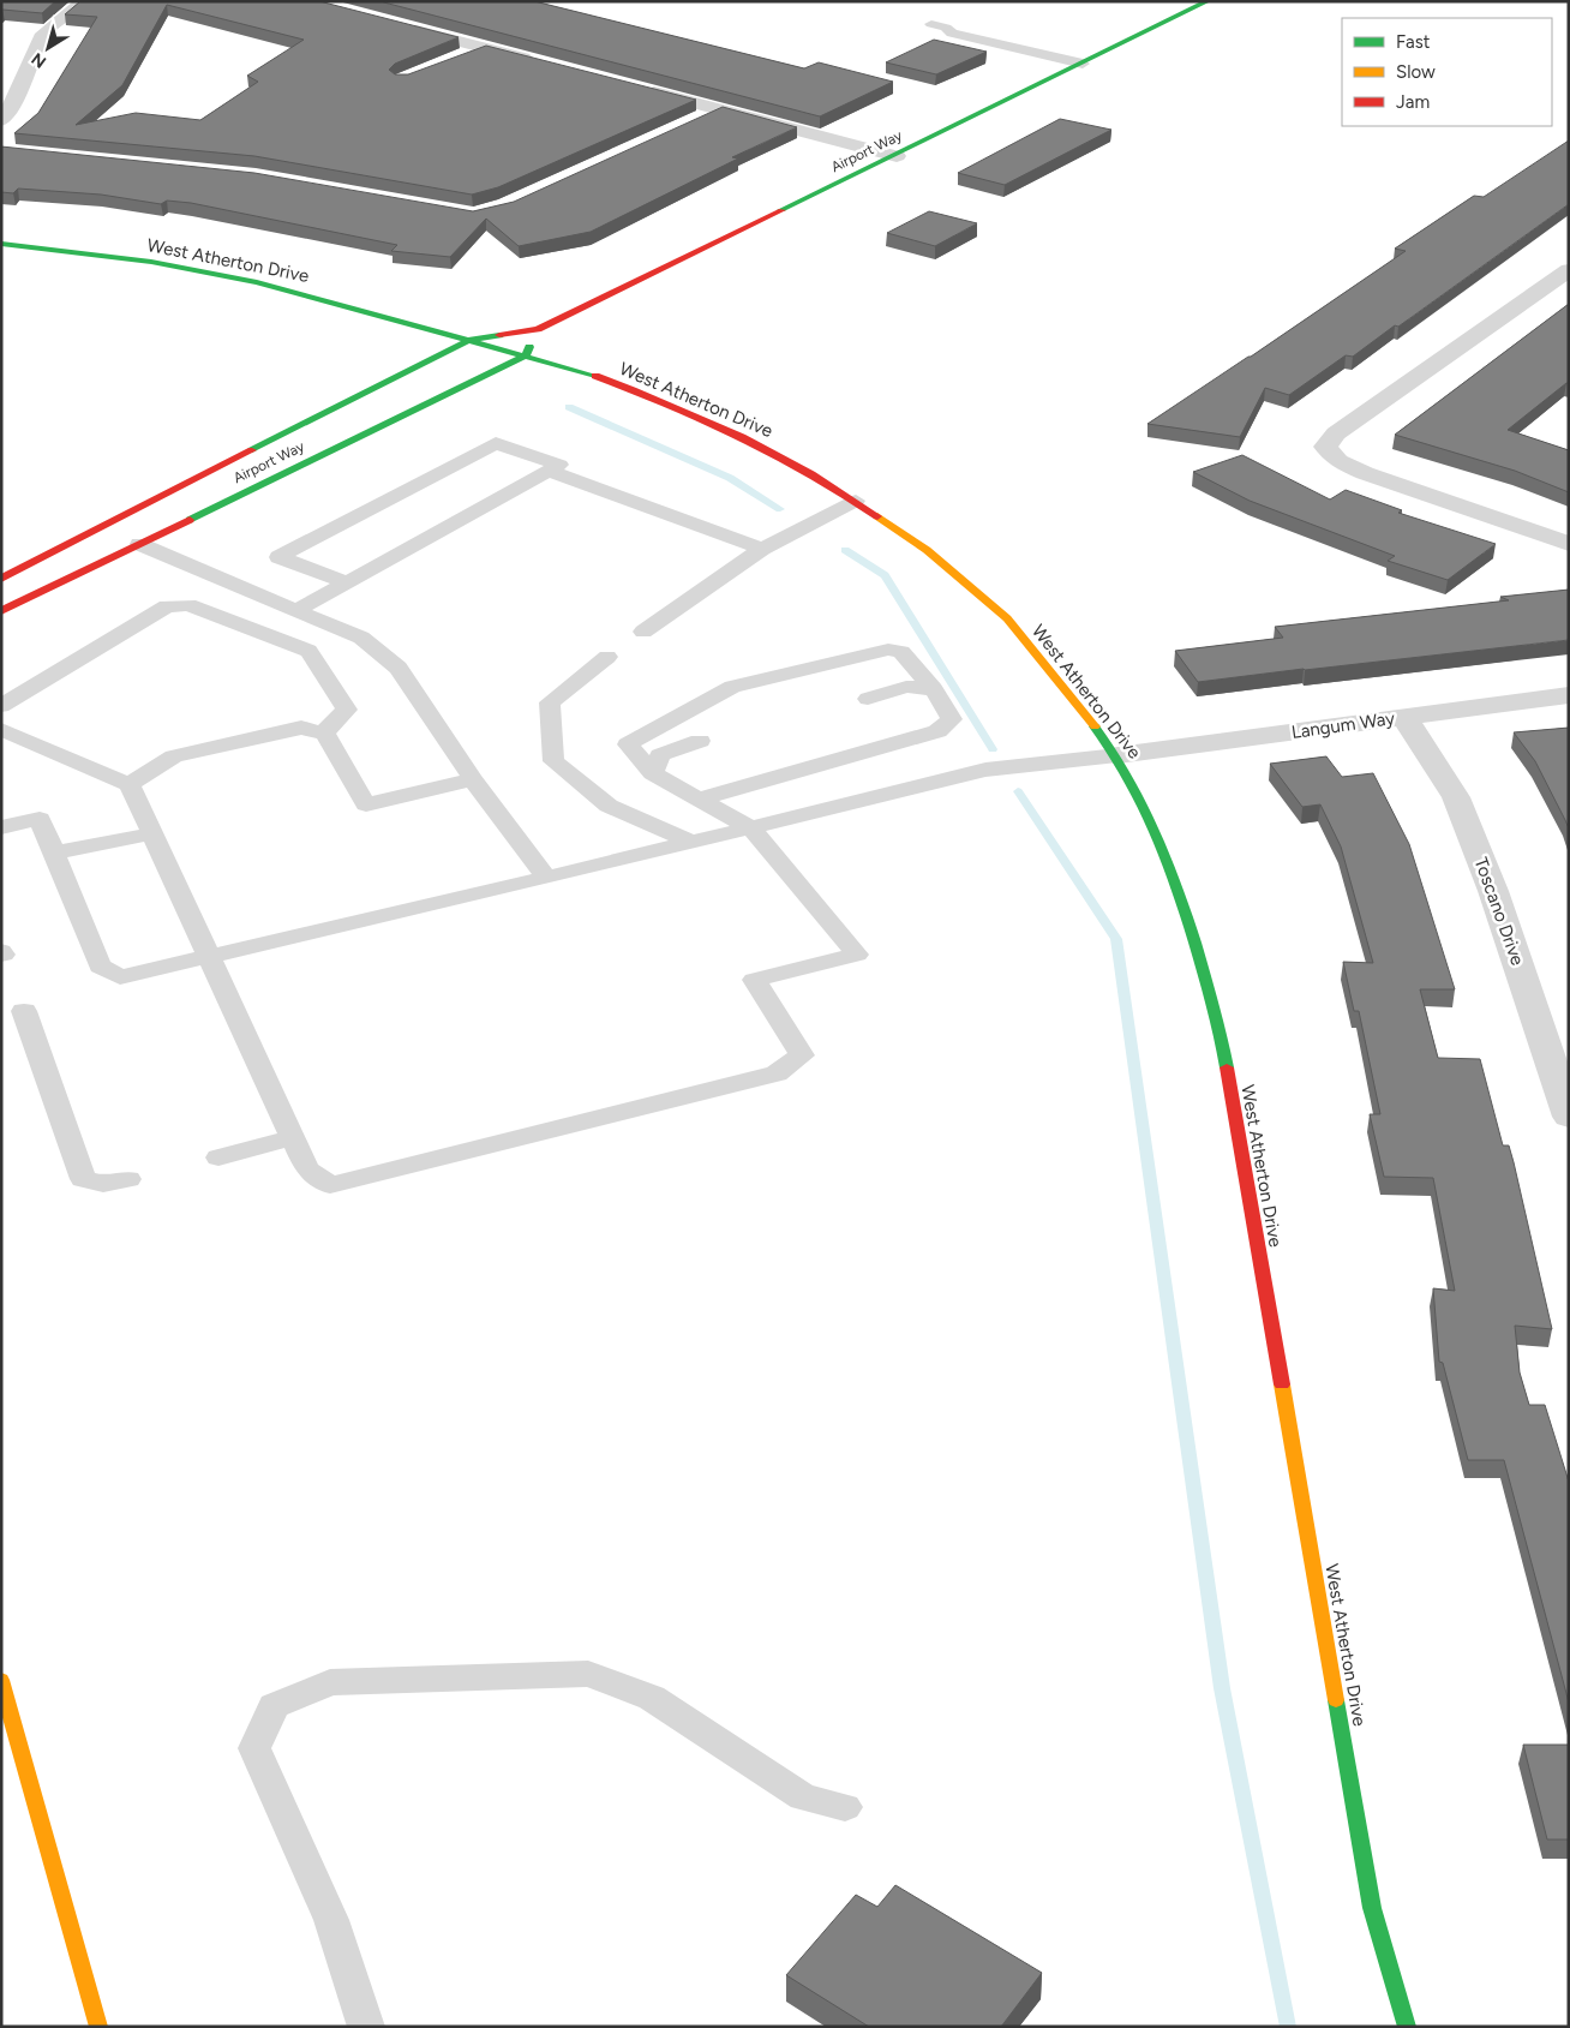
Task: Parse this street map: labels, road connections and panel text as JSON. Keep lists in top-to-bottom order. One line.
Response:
{"streets":{"main road":["Airport Way","West Atherton Drive"],"street":["Langum Way","Toscano Drive"]},"crossings":[["Airport Way","West Atherton Drive"],["West Atherton Drive","Langum Way"],["Langum Way","Toscano Drive"]],"legend":["Fast","Slow","Jam"],"north":"bottom left"}
